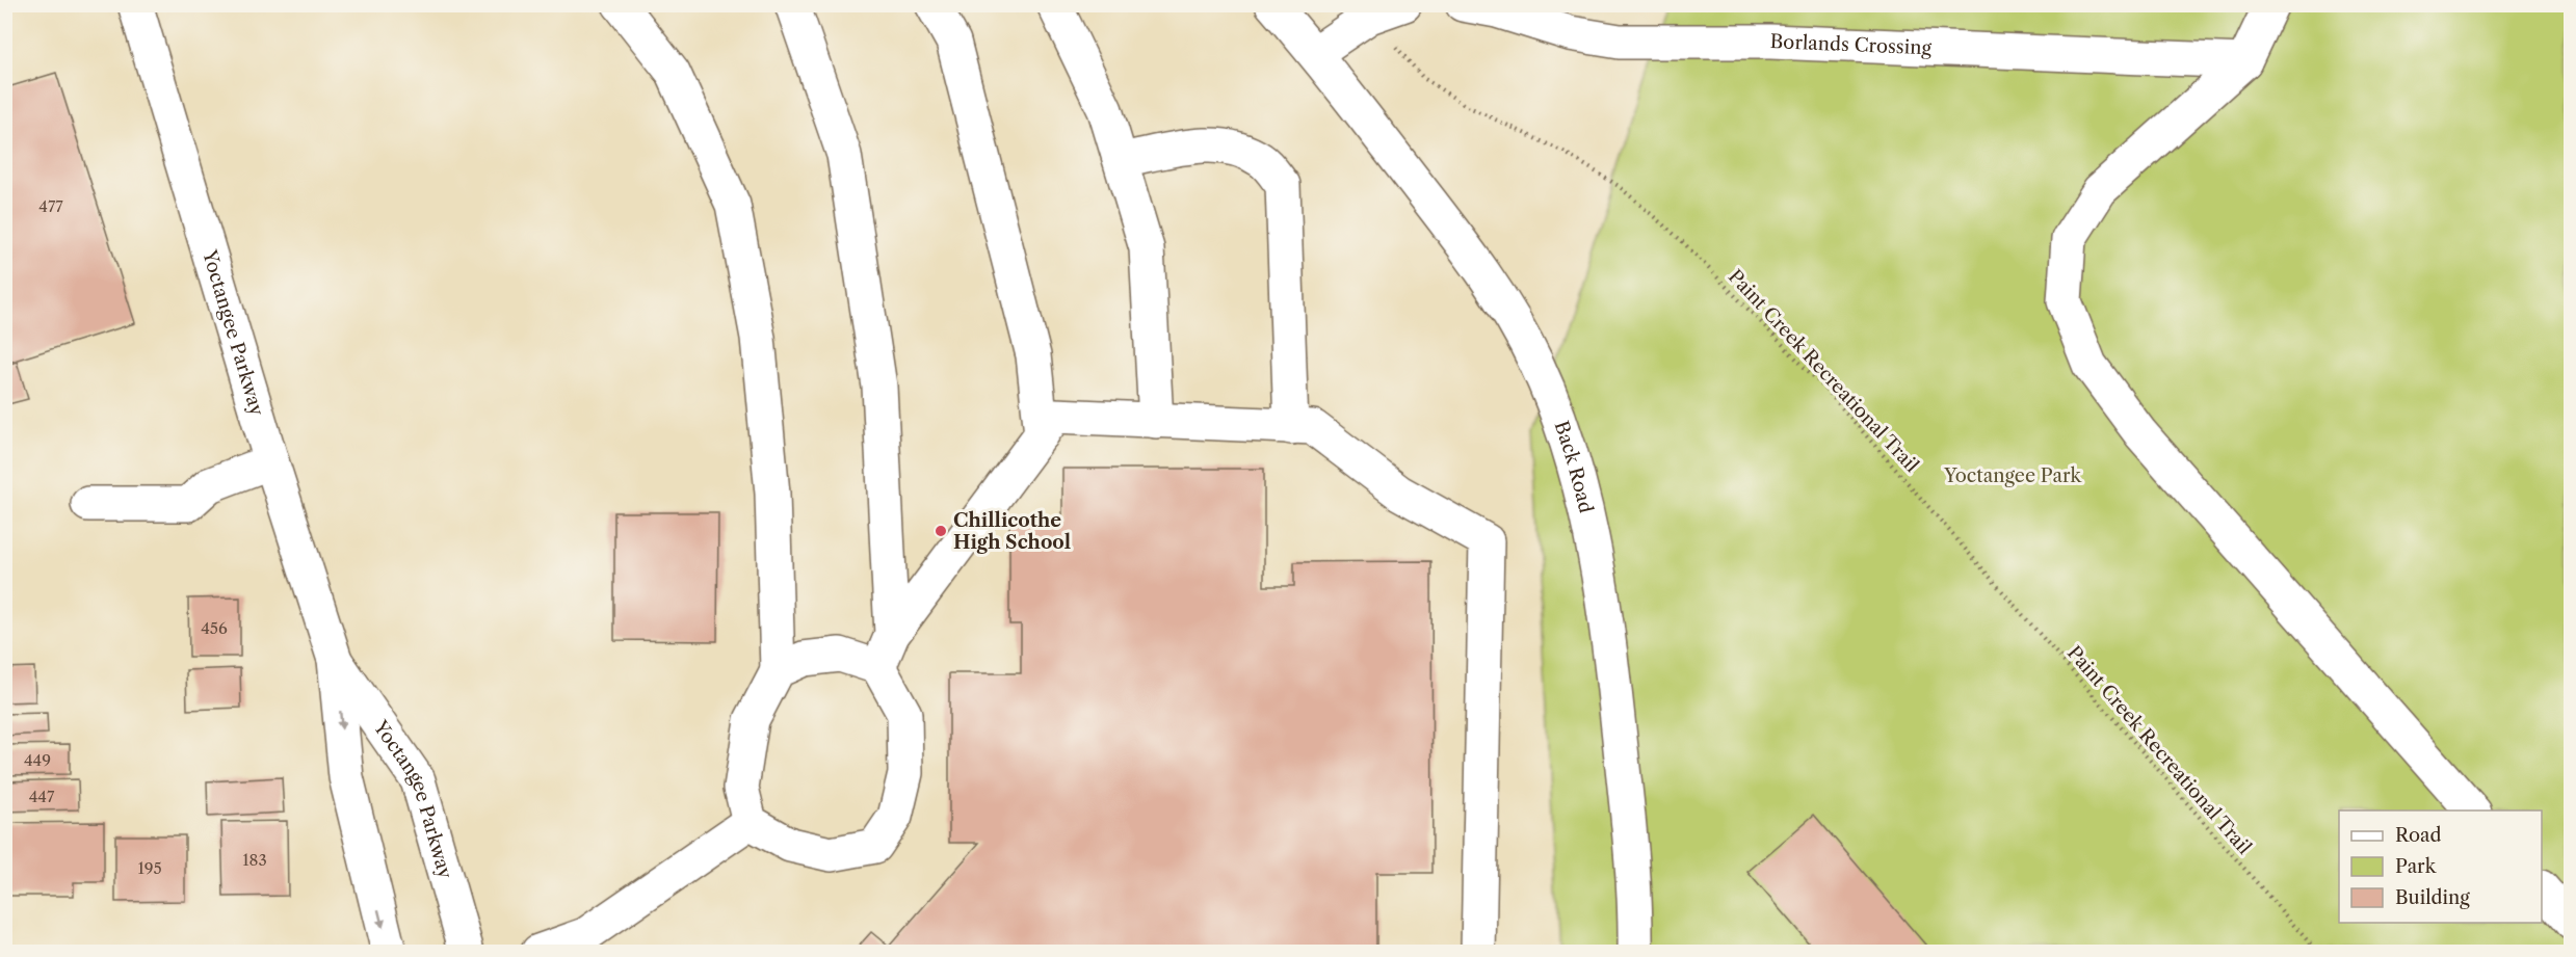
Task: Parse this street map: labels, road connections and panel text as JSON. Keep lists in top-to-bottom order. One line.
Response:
{"streets":{"street":["Borlands Crossing","Yoctangee Parkway","Back Road"],"path":["Paint Creek Recreational Trail"]},"parks":["Yoctangee Park"],"places":["Chillicothe High School"],"house_numbers":["477","456","449","447","183","195"],"legend":["Road","Park","Building"]}
